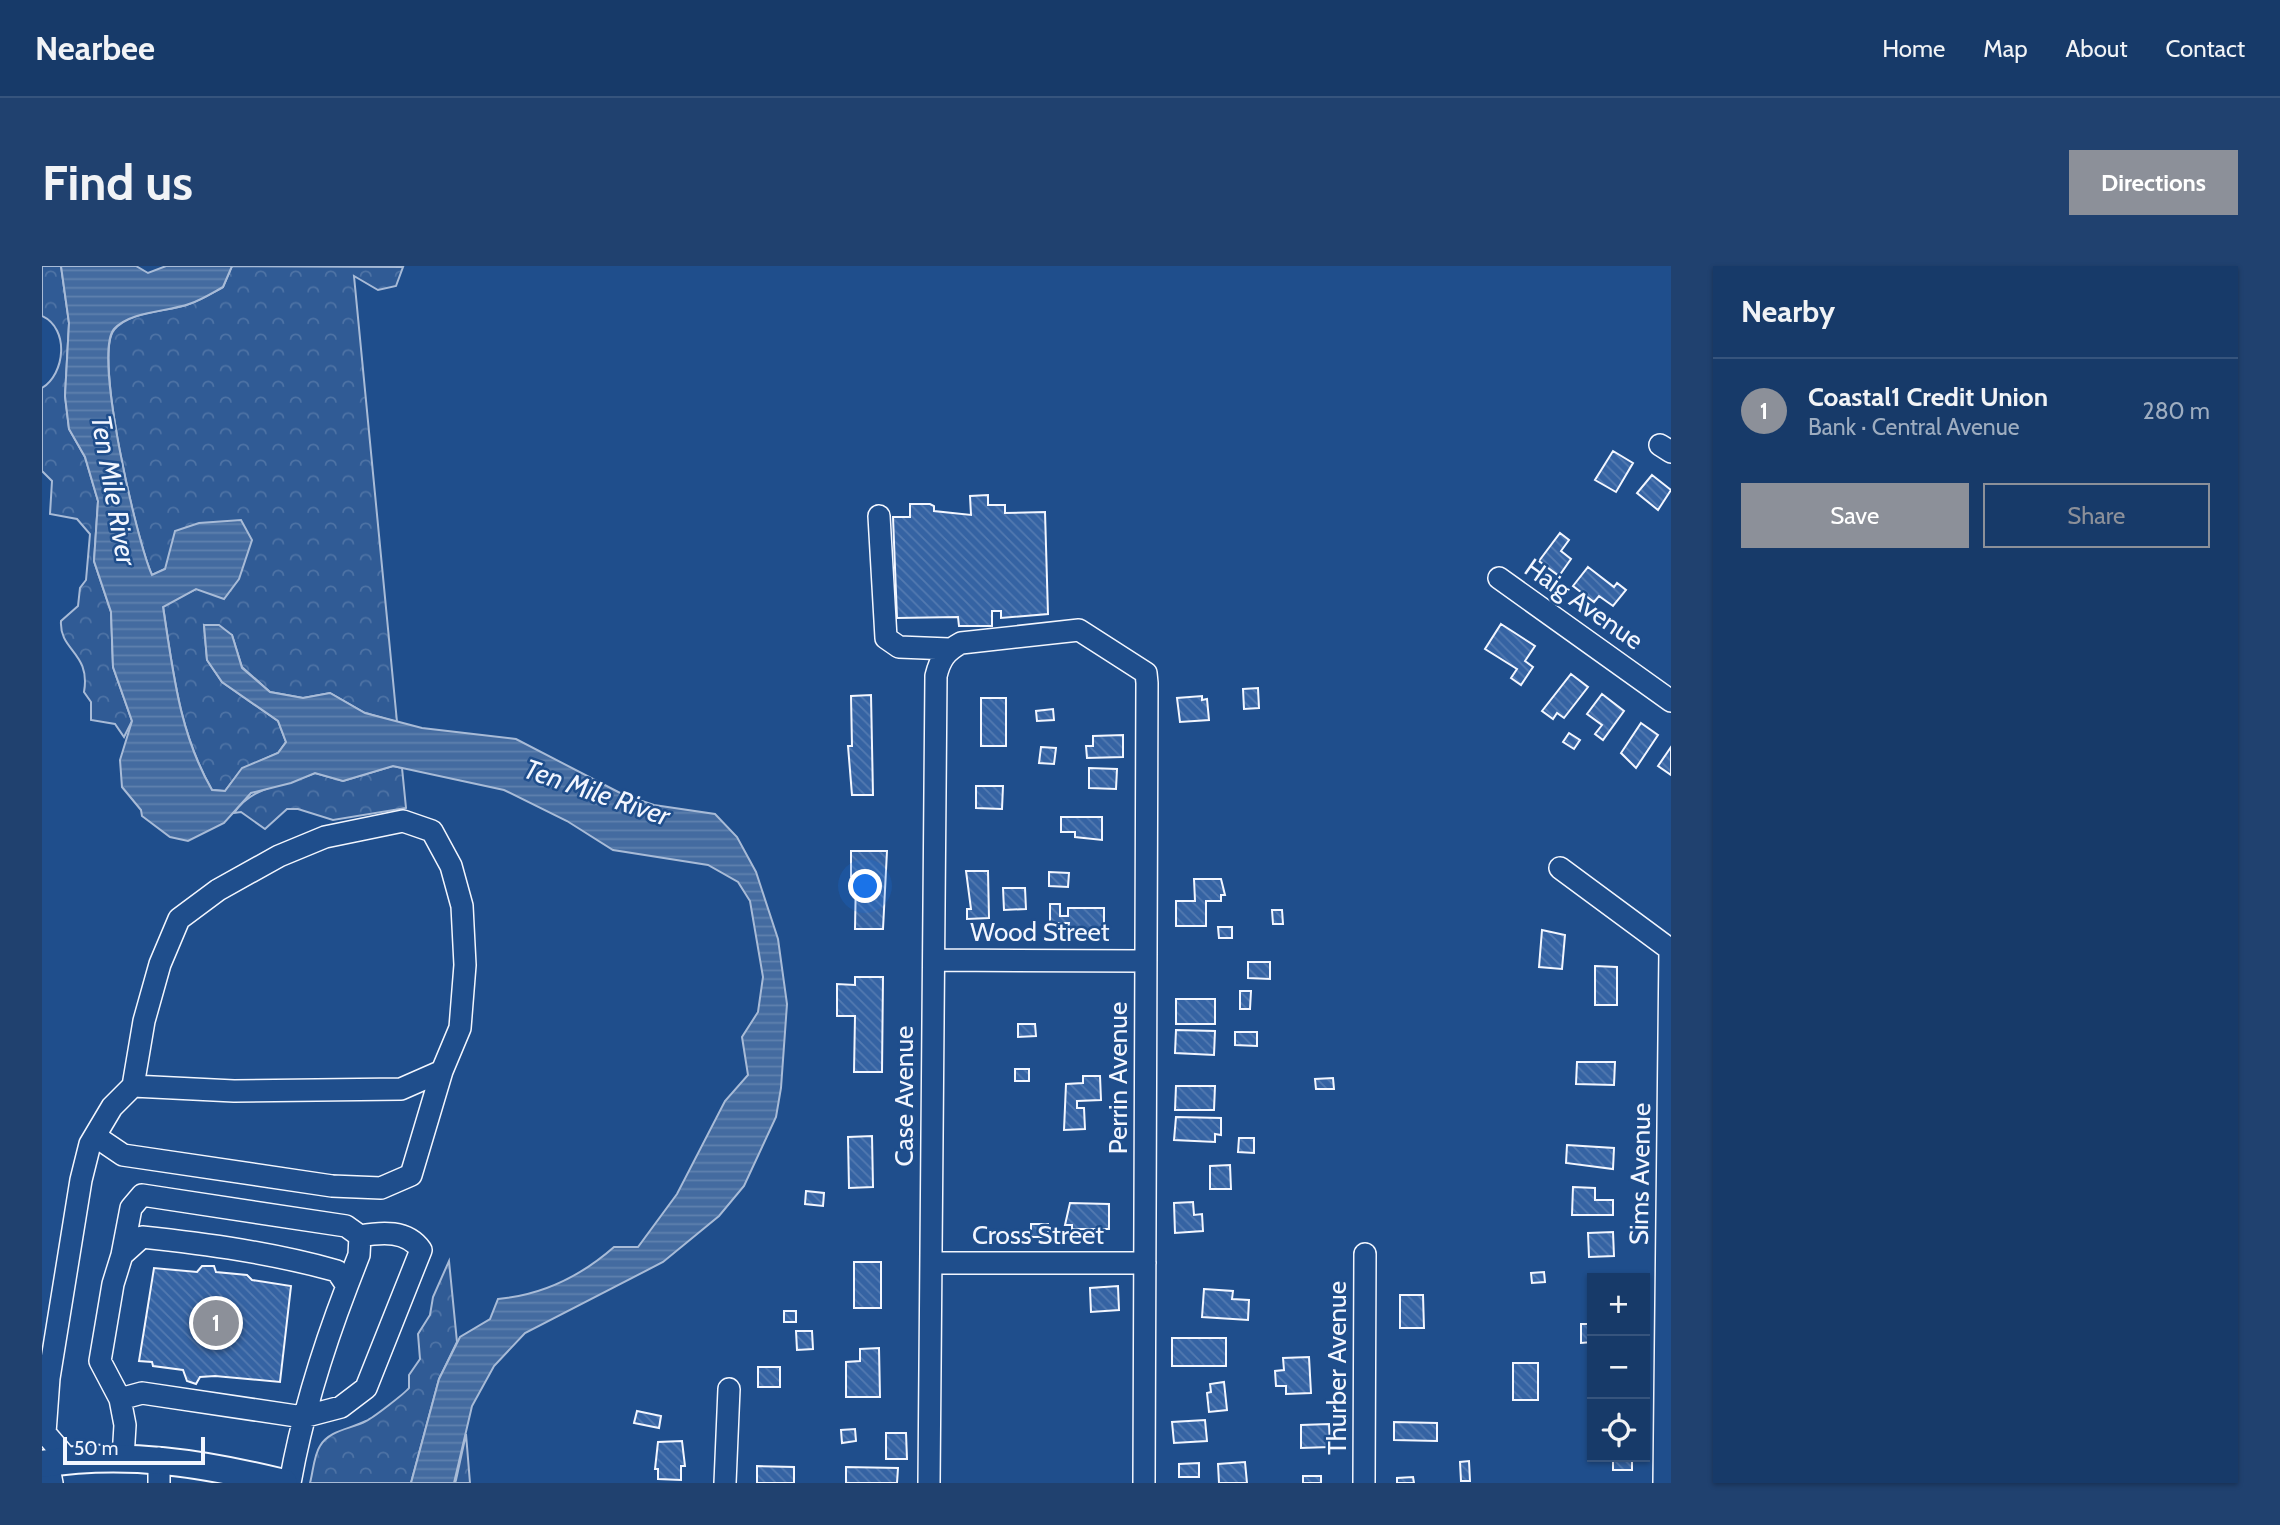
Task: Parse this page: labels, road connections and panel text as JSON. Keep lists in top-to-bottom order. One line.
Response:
{"streets":{"street":["Haig Avenue","Wood Street","Perrin Avenue","Case Avenue","Sims Avenue","Cross Street","Thurber Avenue"]},"crossings":[["Wood Street","Perrin Avenue"],["Wood Street","Case Avenue"],["Perrin Avenue","Case Avenue"],["Perrin Avenue","Cross Street"],["Case Avenue","Cross Street"]],"water":["Ten Mile River"],"scale_bar":"50 m","page":{"header":"Nearbee","nav":["Home","Map","About","Contact"],"buttons":["Directions",["Save","Share"]],"title":"Find us","heading":"Nearby","list":[{"mark":"1","name":"Coastal1 Credit Union","note":"Bank · Central Avenue","value":"280 m"}],"map_buttons":["+","−"],"pins":"1","scale":"50 m"}}
